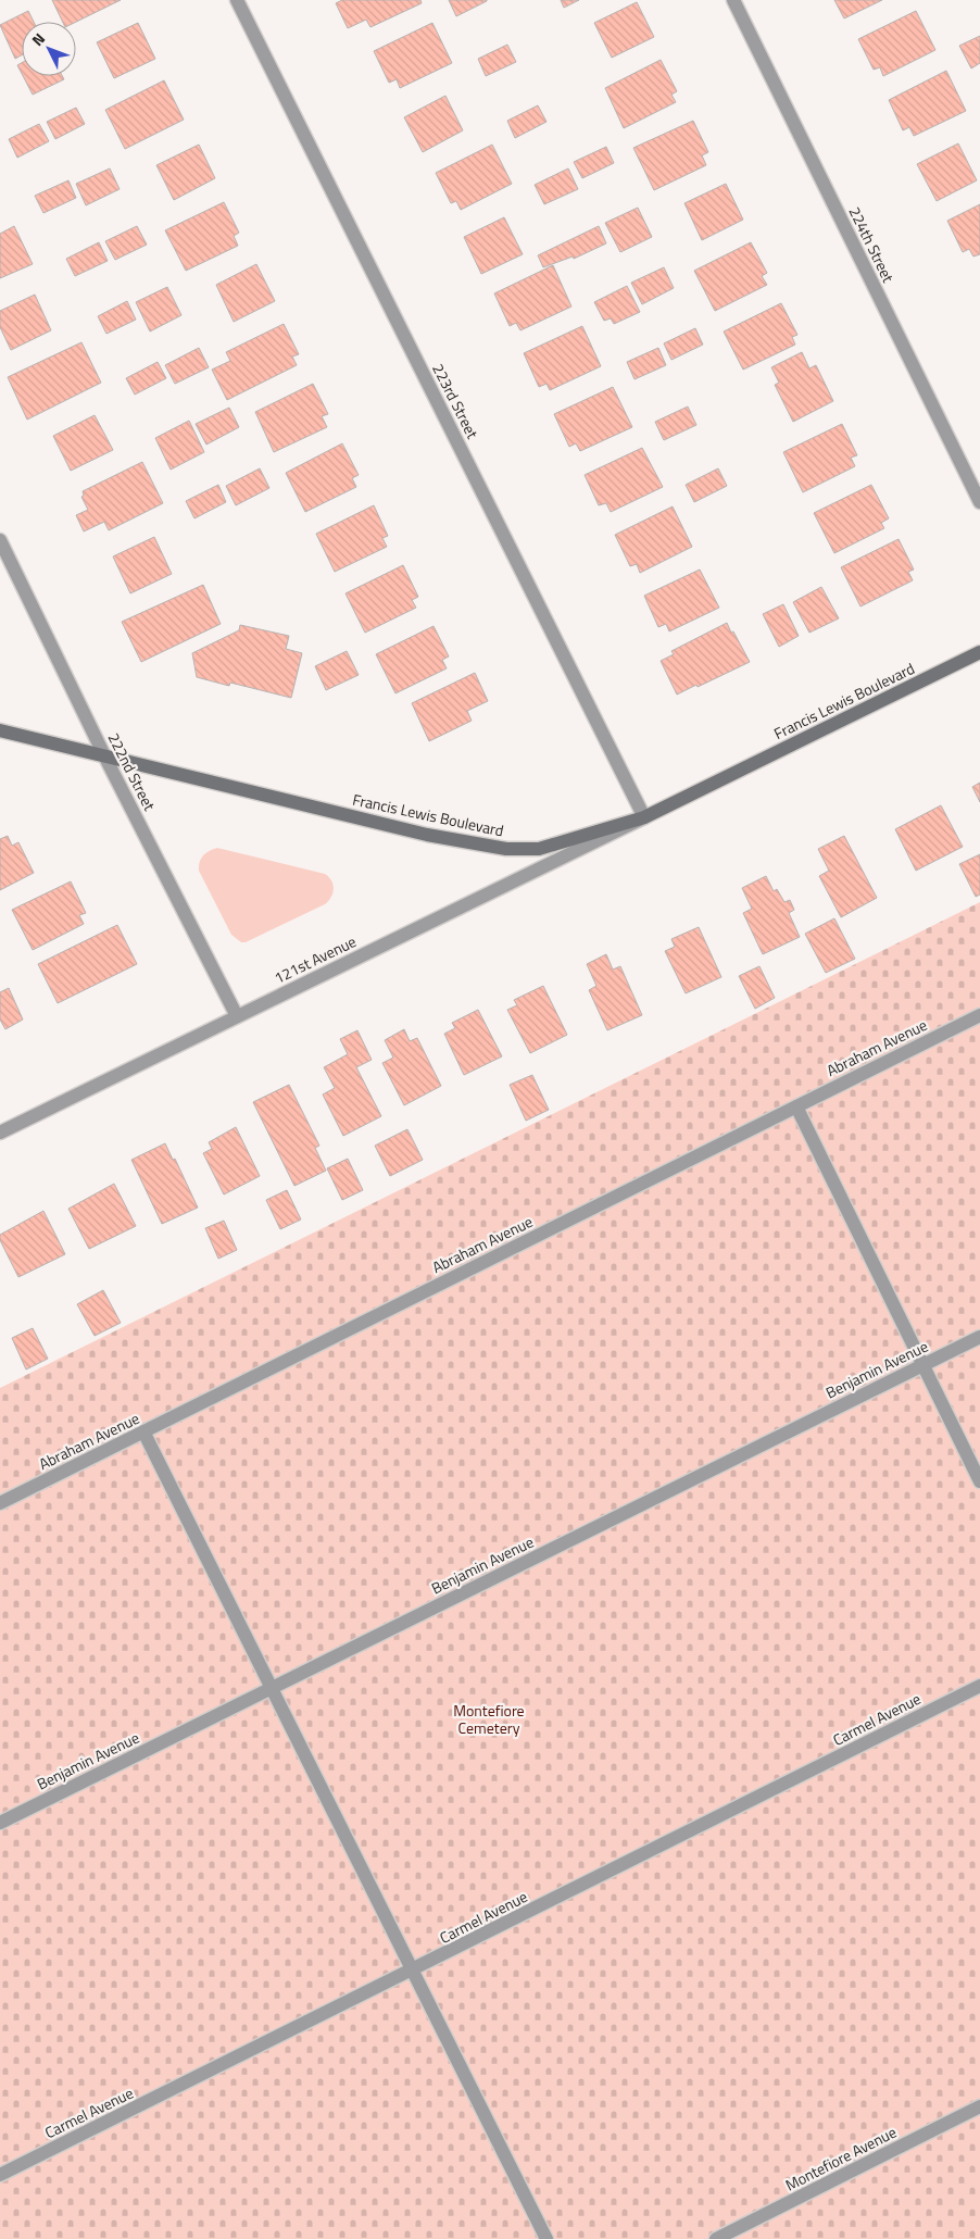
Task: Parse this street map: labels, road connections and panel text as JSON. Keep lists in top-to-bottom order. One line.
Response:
{"streets":{"main road":["Francis Lewis Boulevard"],"street":["224th Street","223rd Street","222nd Street","121st Avenue","Abraham Avenue","Benjamin Avenue","Carmel Avenue","Montefiore Avenue"]},"crossings":[["223rd Street","Francis Lewis Boulevard"],["223rd Street","121st Avenue"],["Francis Lewis Boulevard","222nd Street"],["Francis Lewis Boulevard","121st Avenue"],["222nd Street","121st Avenue"]],"parks":["Montefiore Cemetery"],"north":"top left"}
